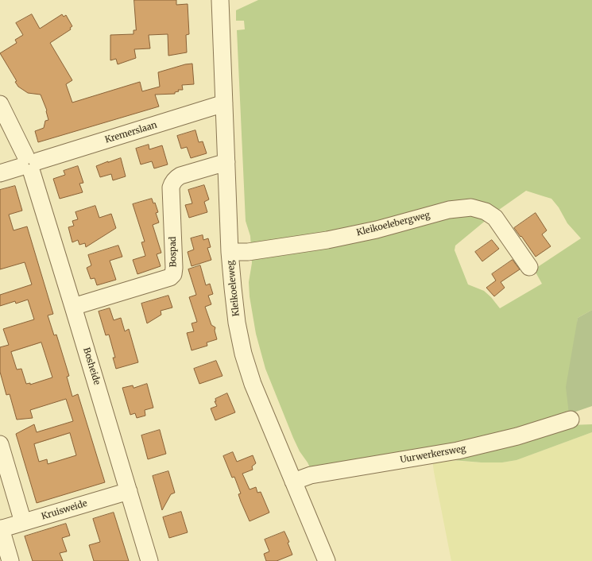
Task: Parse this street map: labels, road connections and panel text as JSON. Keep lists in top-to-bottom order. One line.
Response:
{"streets":{"street":["Kremerslaan","Kleikoelebergweg","Bospad","Kleikoeleweg","Bosheide","Uurwerkersweg","Kruisweide"]},"crossings":[["Kremerslaan","Kleikoeleweg"],["Kremerslaan","Bosheide"],["Kleikoelebergweg","Kleikoeleweg"],["Bospad","Kleikoeleweg"],["Bospad","Bosheide"],["Kleikoeleweg","Uurwerkersweg"],["Bosheide","Kruisweide"]]}
